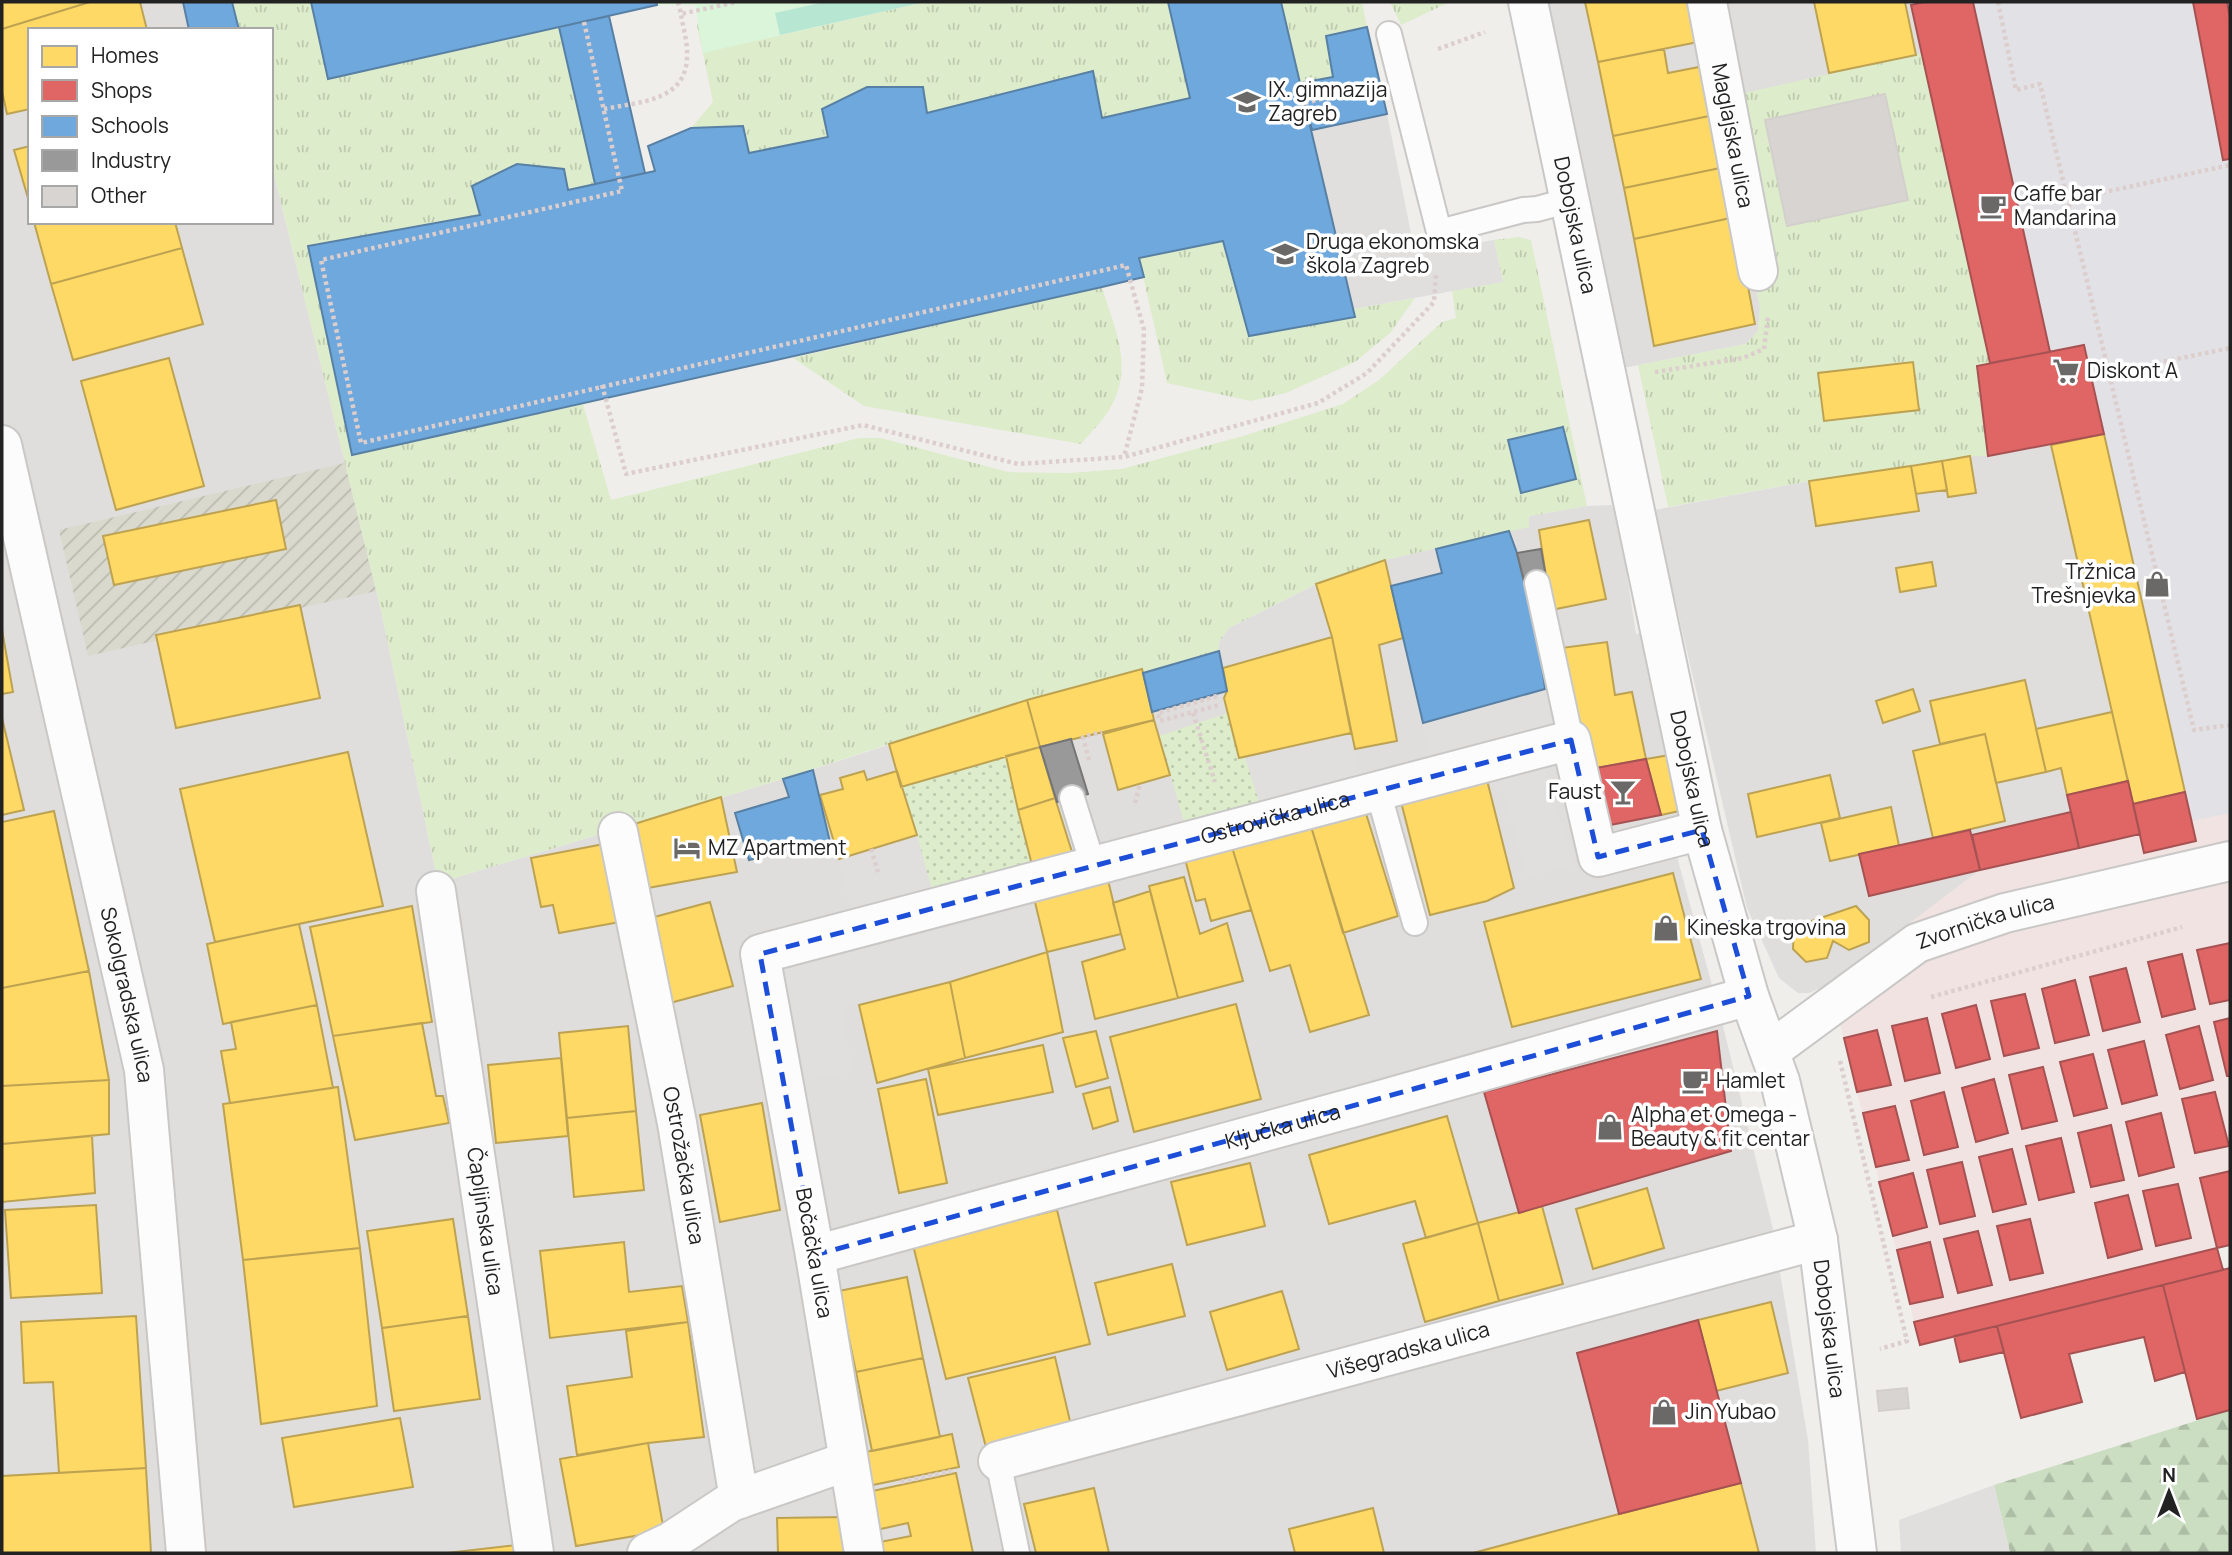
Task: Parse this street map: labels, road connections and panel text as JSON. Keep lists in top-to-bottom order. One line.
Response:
{"streets":{"street":["Maglajska ulica","Dobojska ulica","Ostrovička ulica","Zvornička ulica","Sokolgradska ulica","Ključka ulica","Ostrožačka ulica","Čapljinska ulica","Bočačka ulica","Višegradska ulica"]},"crossings":[["Dobojska ulica","Zvornička ulica"],["Dobojska ulica","Ključka ulica"],["Dobojska ulica","Višegradska ulica"],["Ostrovička ulica","Bočačka ulica"],["Ključka ulica","Bočačka ulica"]],"places":{"school or university":["IX. gimnazija Zagreb","Druga ekonomska škola Zagreb"],"cafe":["Caffe bar Mandarina","Hamlet"],"supermarket":["Diskont A"],"shop":["Tržnica Trešnjevka","Kineska trgovina","Alpha et Omega - Beauty & fit centar","Jin Yubao"],"bar":["Faust"],"hotel":["MZ Apartment"]},"legend":["Homes","Shops","Schools","Industry","Other"],"north":"top"}
